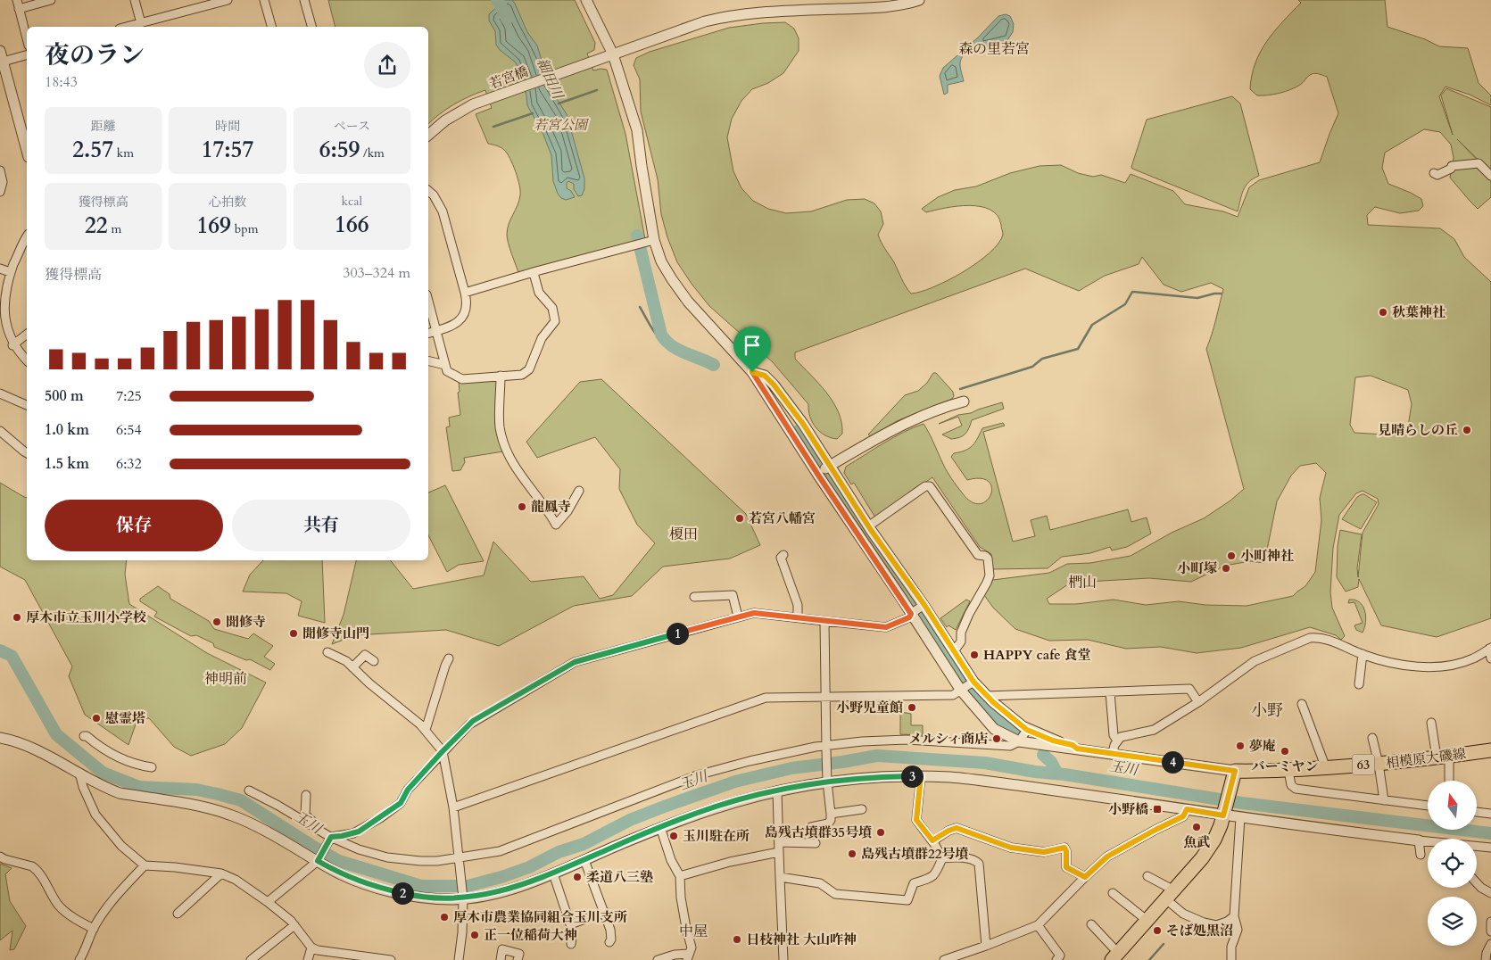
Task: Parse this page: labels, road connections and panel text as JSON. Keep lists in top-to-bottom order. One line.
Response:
{"streets":{"main road":["相模原大磯線","63"],"street":["若宮橋"]},"districts":["森の里若宮","榎田","椚山","神明前","小野","中屋"],"water":["細田川","玉川"],"parks":["若宮公園"],"places":{"other":["秋葉神社","見晴らしの丘","龍鳳寺","若宮八幡宮","小町神社","小町塚","厚木市立玉川小学校","聞修寺","聞修寺山門","HAPPY cafe 食堂","小野児童館","慰霊塔","メルシィ商店","夢庵","バーミヤン","魚武","島残古墳群35号墳","玉川駐在所","島残古墳群22号墳","柔道八三塾","厚木市農業協同組合玉川支所","そば処黒沼","正一位稲荷大神","日枝神社 大山咋神"],"transit":["小野橋"]},"north":"top","page":{"heading":["夜のラン","18:43"],"stats":[["距離","2.57 km"],["時間","17:57"],["ペース","6:59 /km"],["獲得標高","22 m"],["心拍数","169 bpm"],["kcal","166"]],"chart":["獲得標高","303–324 m"],"list":[{"name":"500 m","note":"7:25"},{"name":"1.0 km","note":"6:54"},{"name":"1.5 km","note":"6:32"}],"buttons":["保存","共有"],"pins":["1","4","3","2"]}}
